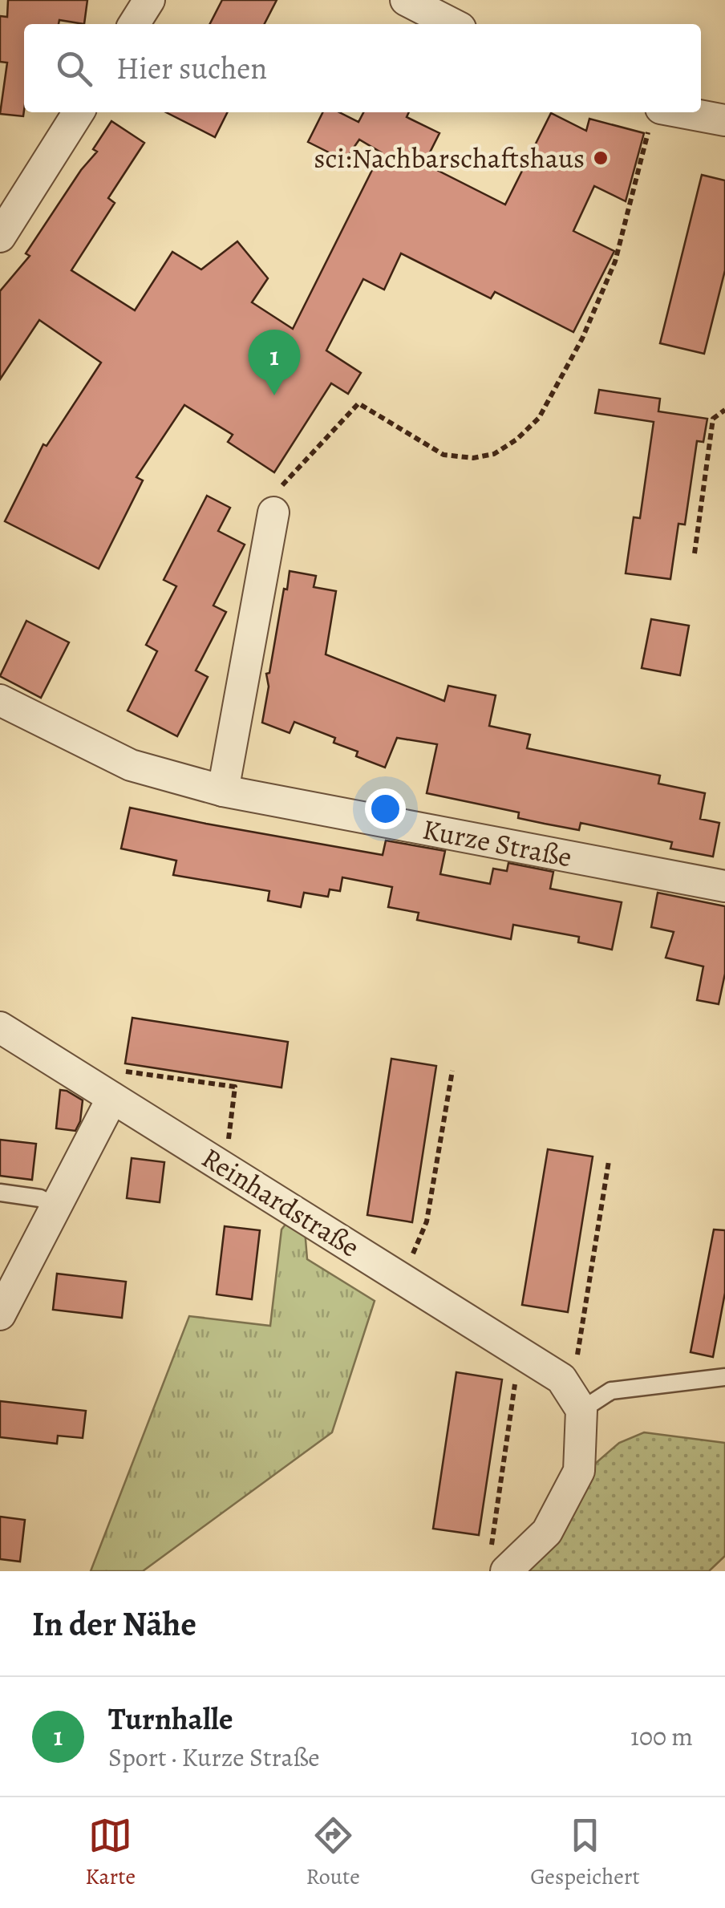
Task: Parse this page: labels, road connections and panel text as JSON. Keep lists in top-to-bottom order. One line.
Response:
{"streets":{"street":["Kurze Straße","Reinhardstraße"]},"places":["sci:Nachbarschaftshaus"],"page":{"search":"Hier suchen","pins":"1","heading":"In der Nähe","list":[{"mark":"1","name":"Turnhalle","note":"Sport · Kurze Straße","value":"100 m"}],"nav":["Karte","Route","Gespeichert"]}}
